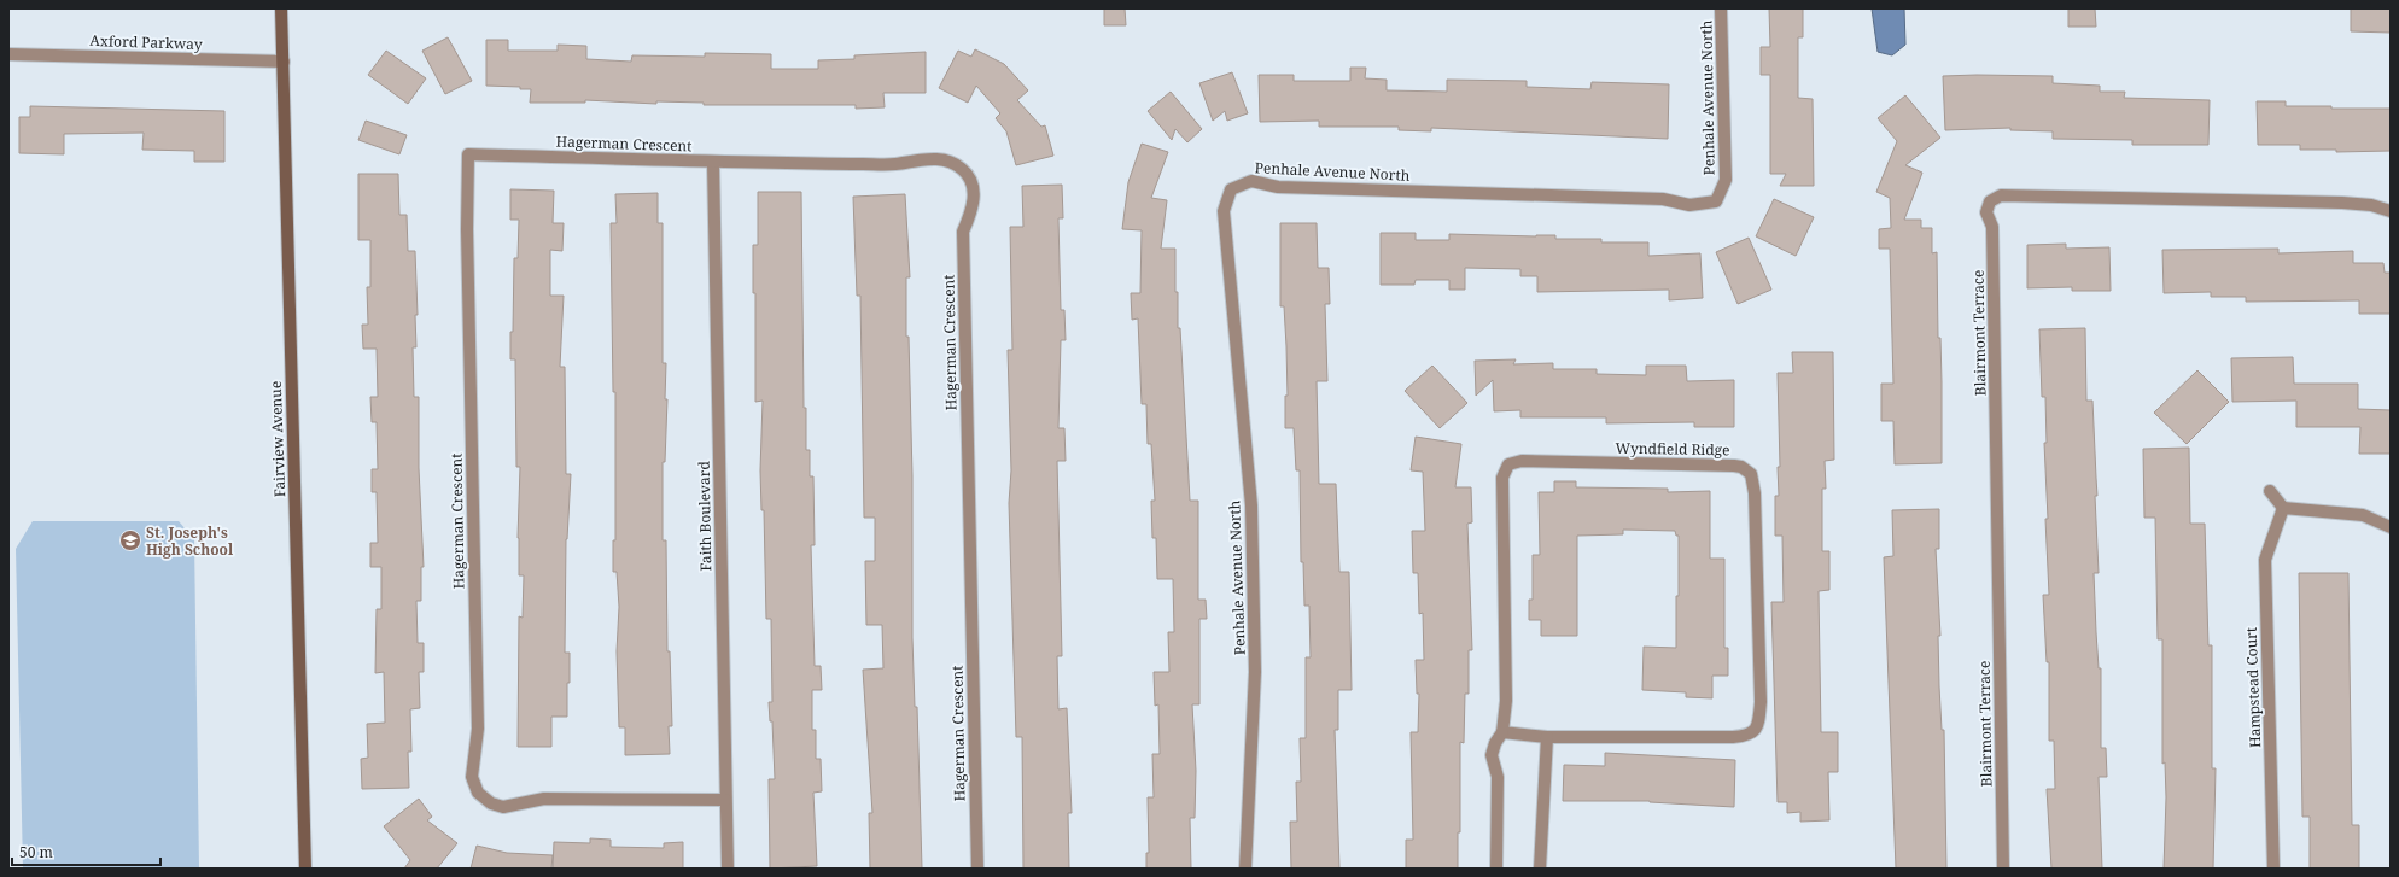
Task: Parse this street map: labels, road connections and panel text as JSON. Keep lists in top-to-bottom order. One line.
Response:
{"streets":{"main road":["Fairview Avenue"],"street":["Axford Parkway","Penhale Avenue North","Hagerman Crescent","Blairmont Terrace","Wyndfield Ridge","Faith Boulevard","Hampstead Court"]},"crossings":[["Axford Parkway","Fairview Avenue"],["Hagerman Crescent","Faith Boulevard"]],"places":{"school or university":["St. Joseph's High School"]},"scale_bar":"50 m"}
